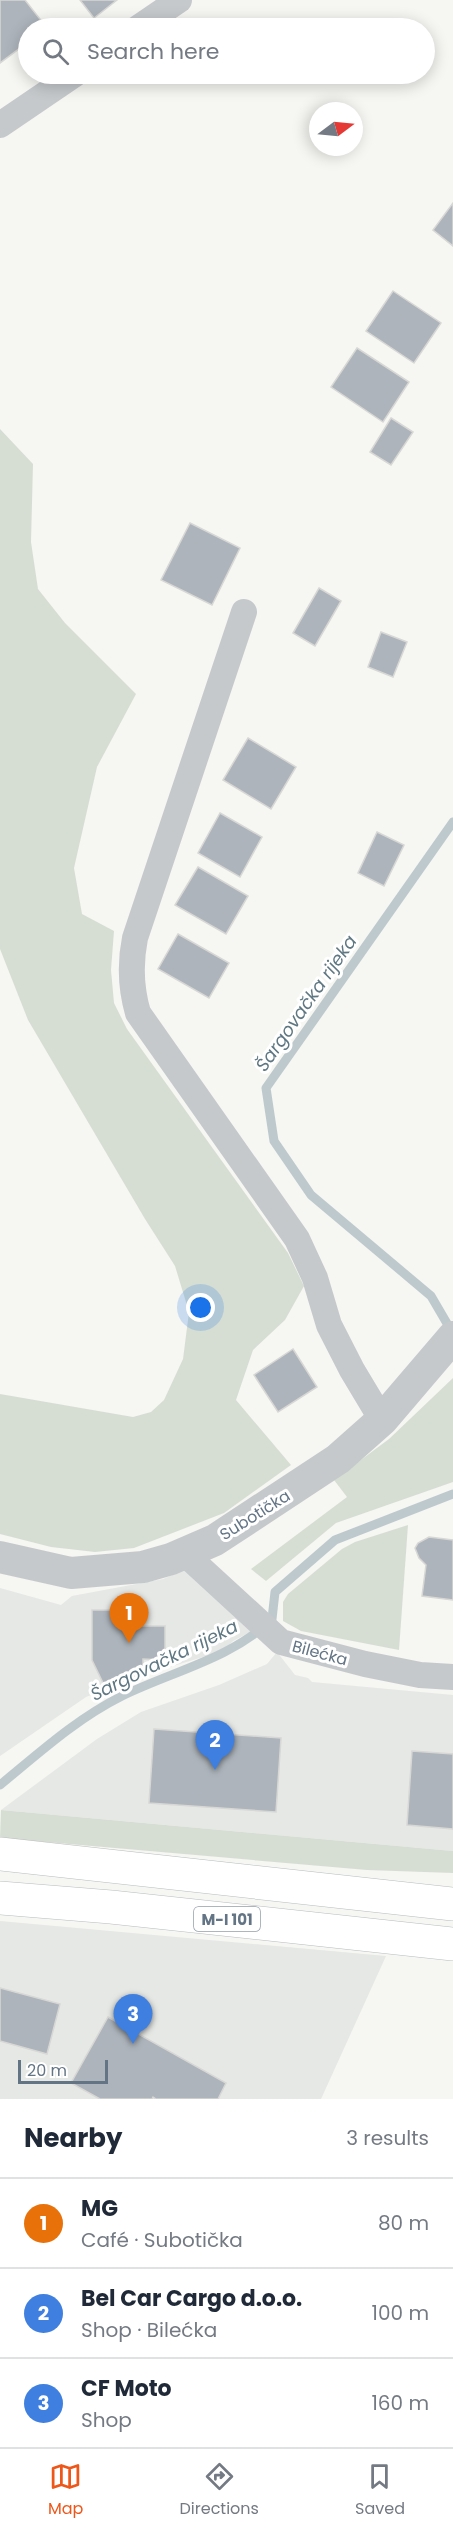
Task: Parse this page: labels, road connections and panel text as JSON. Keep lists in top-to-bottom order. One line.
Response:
{"streets":{"main road":["M-I 101"],"street":["Subotička","Bilećka"]},"crossings":[["Subotička","Bilećka"]],"water":["Šargovačka rijeka"],"scale_bar":"20 m","north":"right","page":{"search":"Search here","pins":["1","2","3"],"scale":"20 m","heading":["Nearby","3 results"],"list":[{"mark":"1","name":"MG","note":"Café · Subotička","value":"80 m"},{"mark":"2","name":"Bel Car Cargo d.o.o.","note":"Shop · Bilećka","value":"100 m"},{"mark":"3","name":"CF Moto","note":"Shop","value":"160 m"}],"nav":["Map","Directions","Saved"]}}
